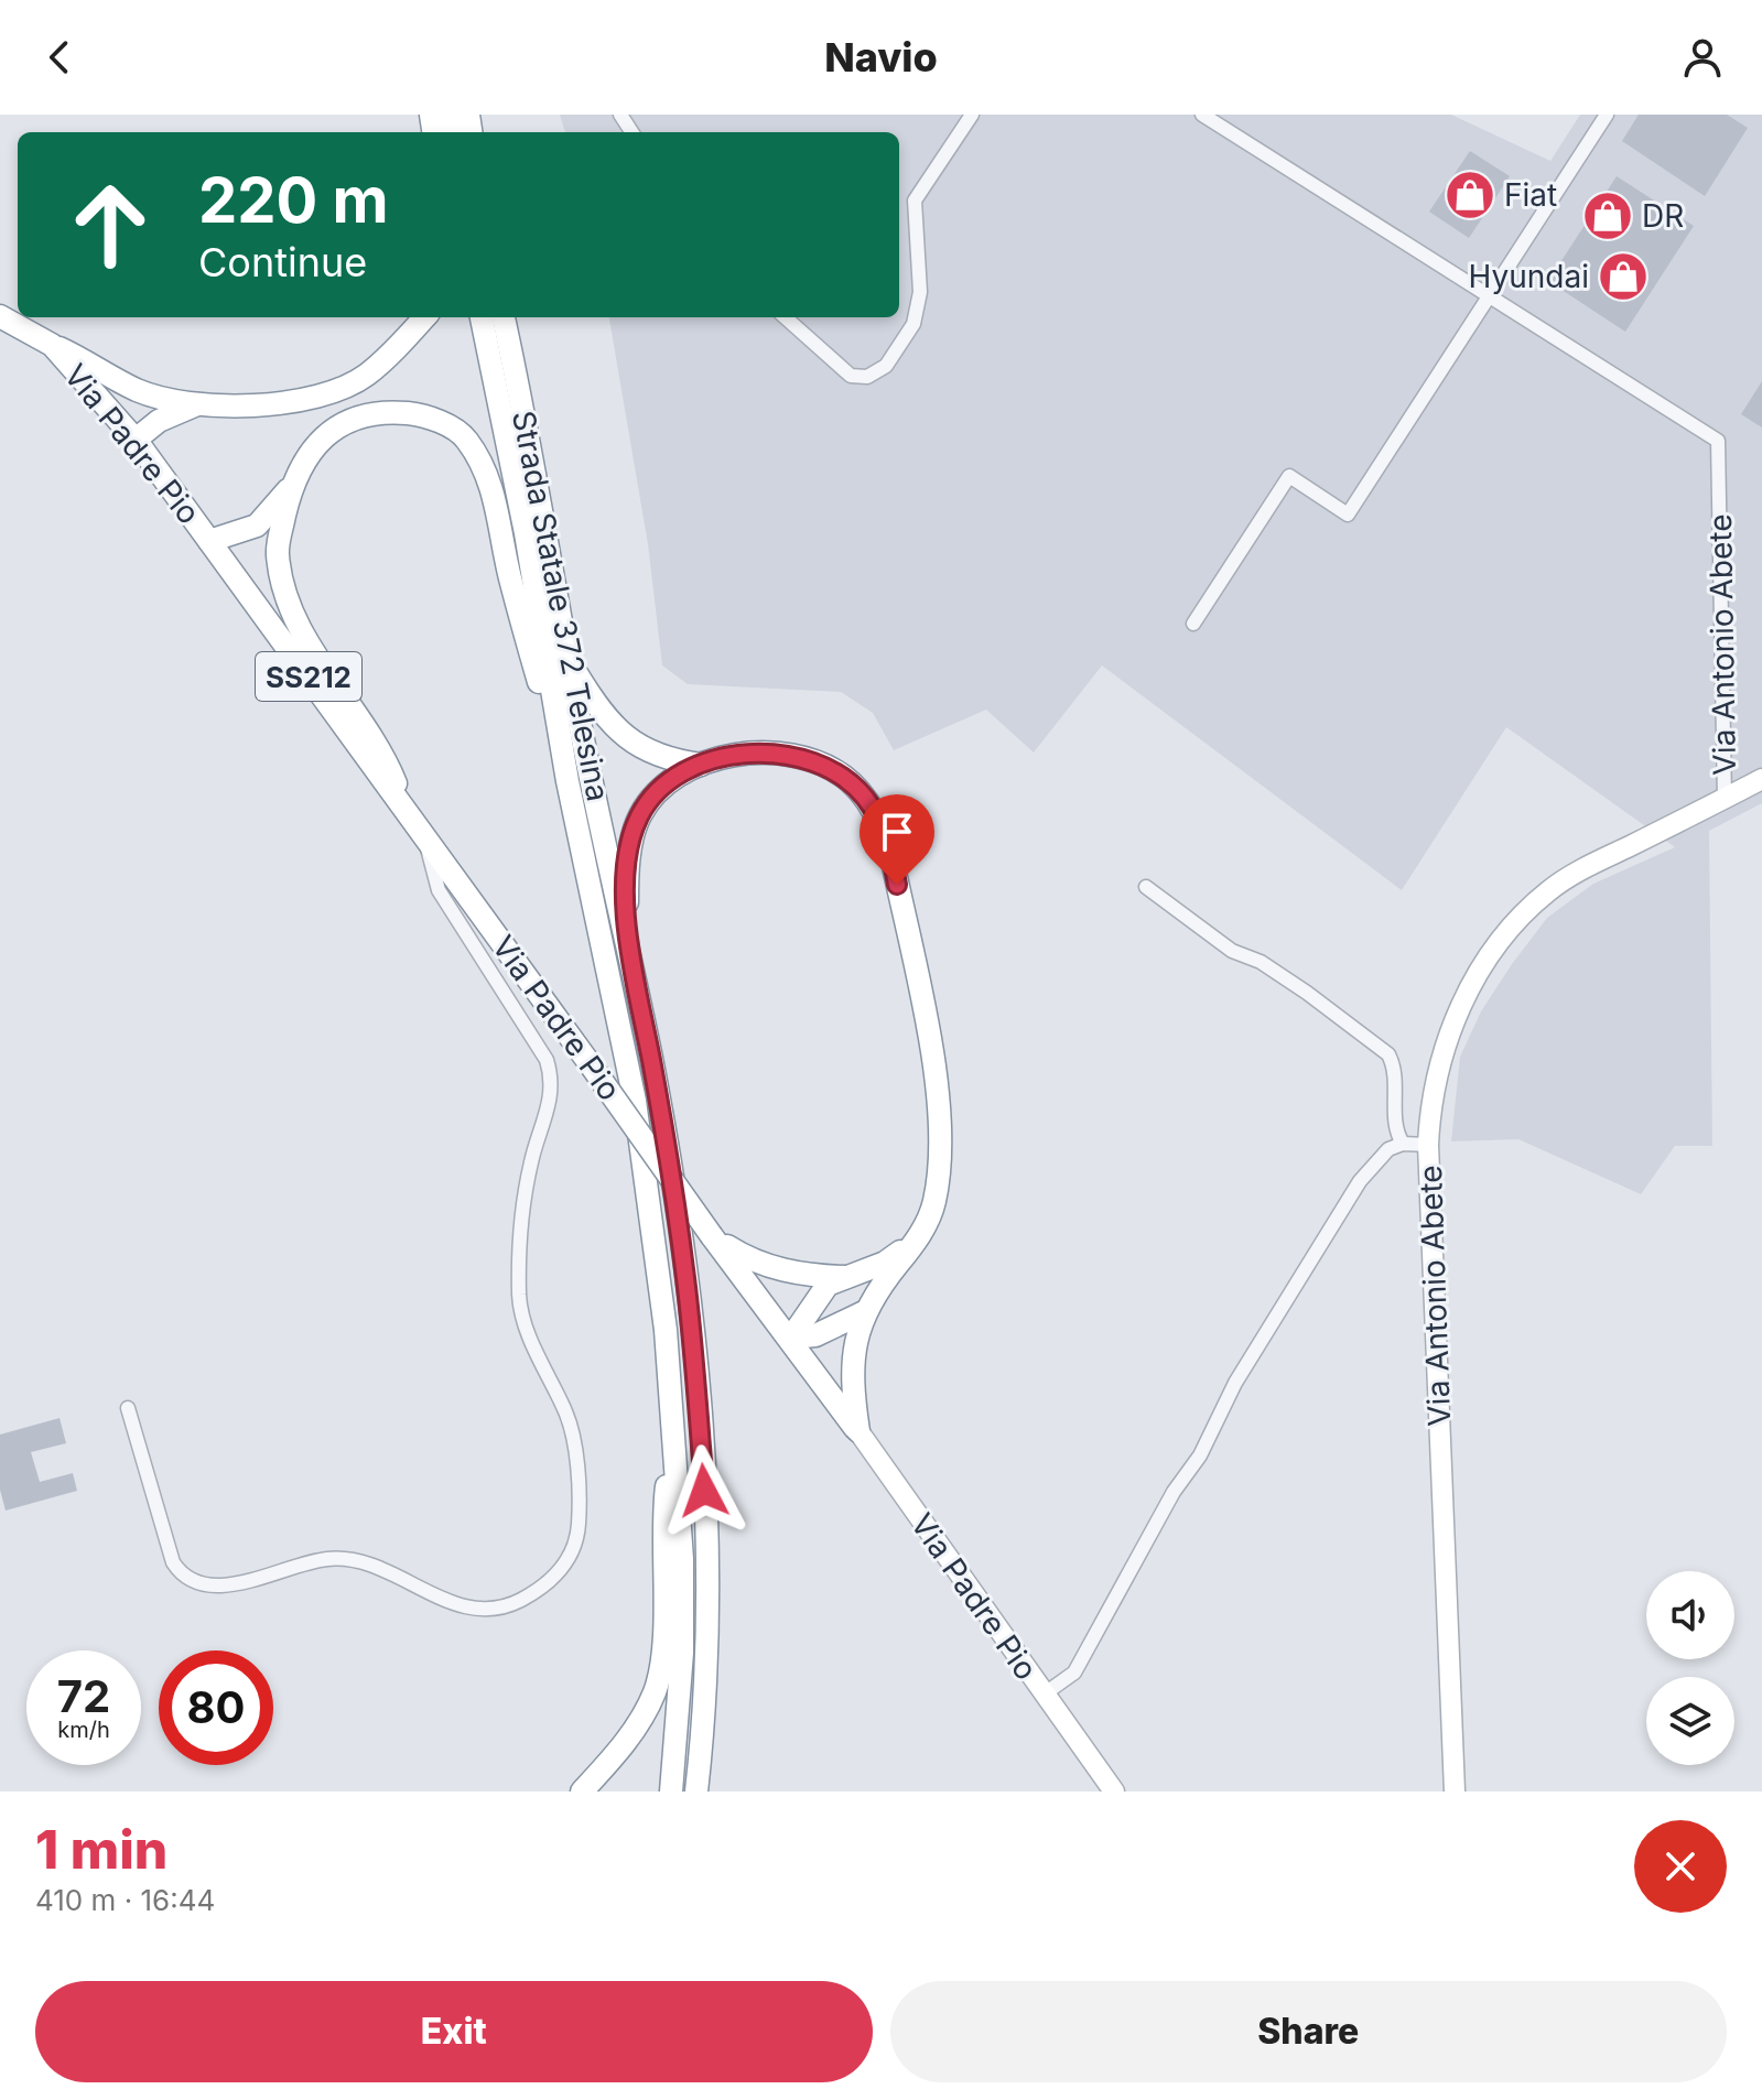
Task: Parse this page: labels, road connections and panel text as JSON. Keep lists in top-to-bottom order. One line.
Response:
{"streets":{"highway":["Via Padre Pio","Strada Statale 372 Telesina","SS212"],"main road":["Via Antonio Abete"]},"places":{"shop":["Fiat","DR","Hyundai"]},"page":{"header":"Navio","turn":["220 m","Continue"],"speed":"72 km/h","limit":"80","heading":["1 min","410 m · 16:44"],"buttons":["Exit","Share"]}}
